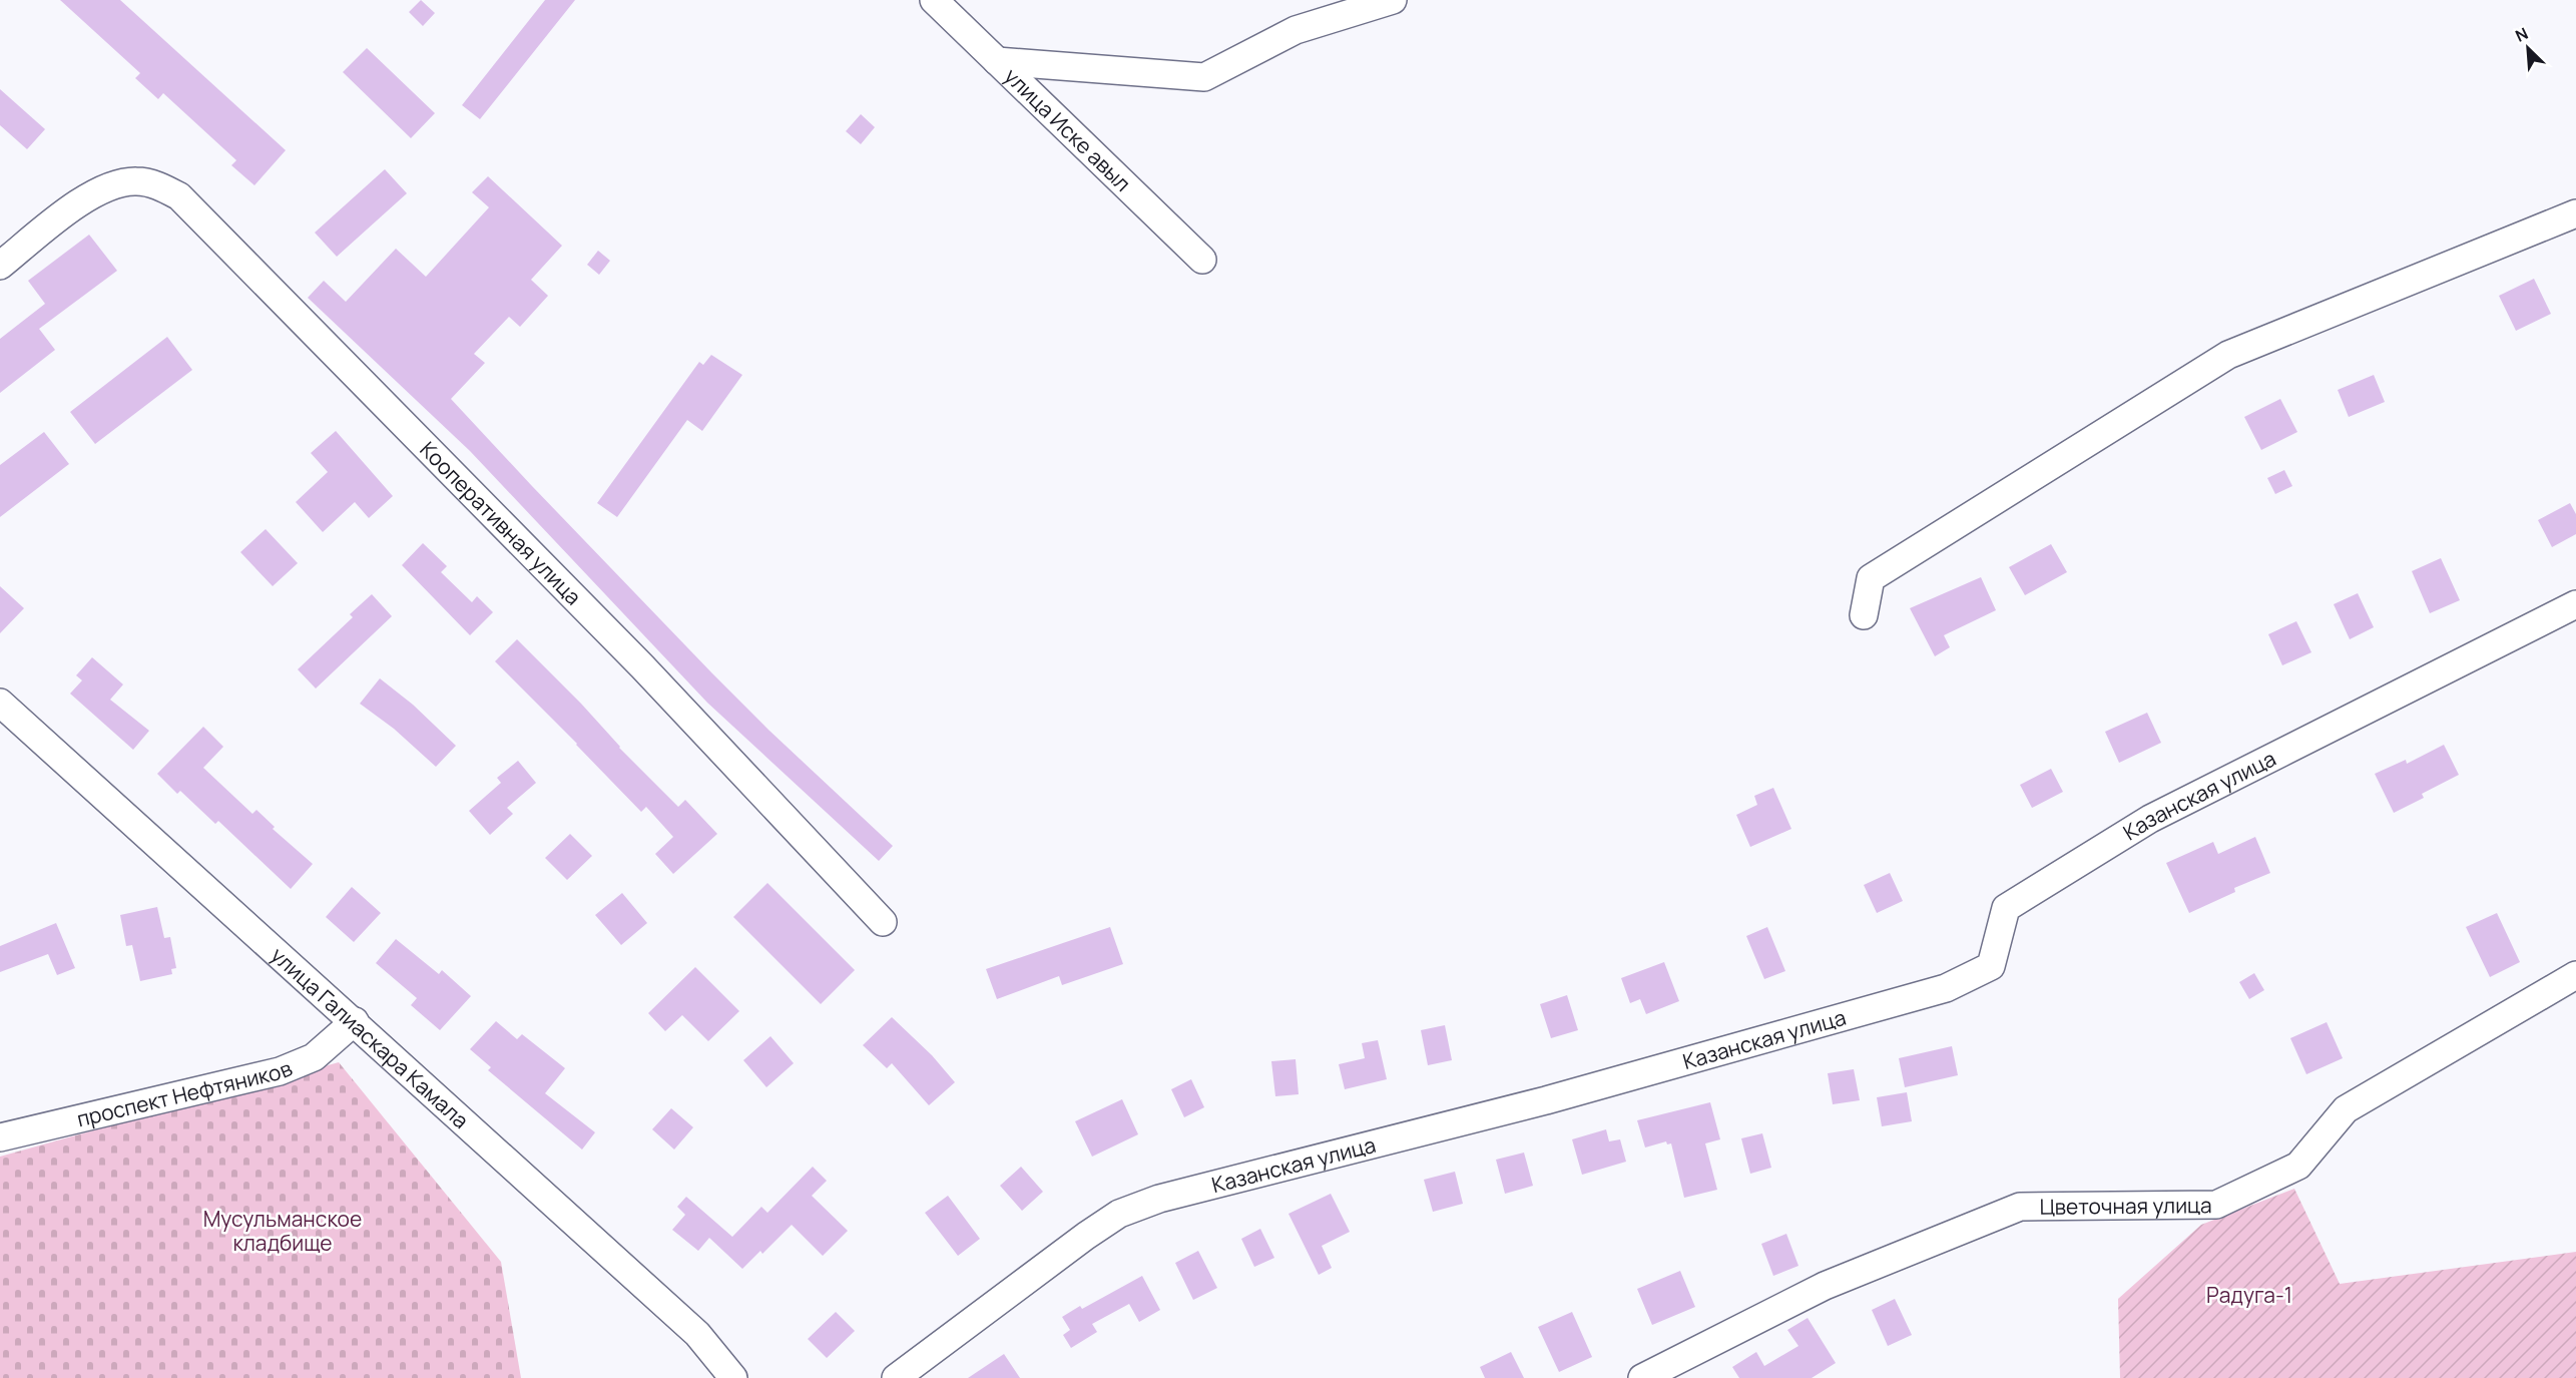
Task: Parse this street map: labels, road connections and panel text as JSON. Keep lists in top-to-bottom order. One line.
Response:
{"streets":{"street":["улица Иске авыл","Кооперативная улица","Казанская улица","улица Галиаскара Камала","проспект Нефтяников","Цветочная улица"]},"crossings":[["улица Галиаскара Камала","проспект Нефтяников"]],"parks":["Мусульманское кладбище","Радуга-1"],"north":"top left"}
